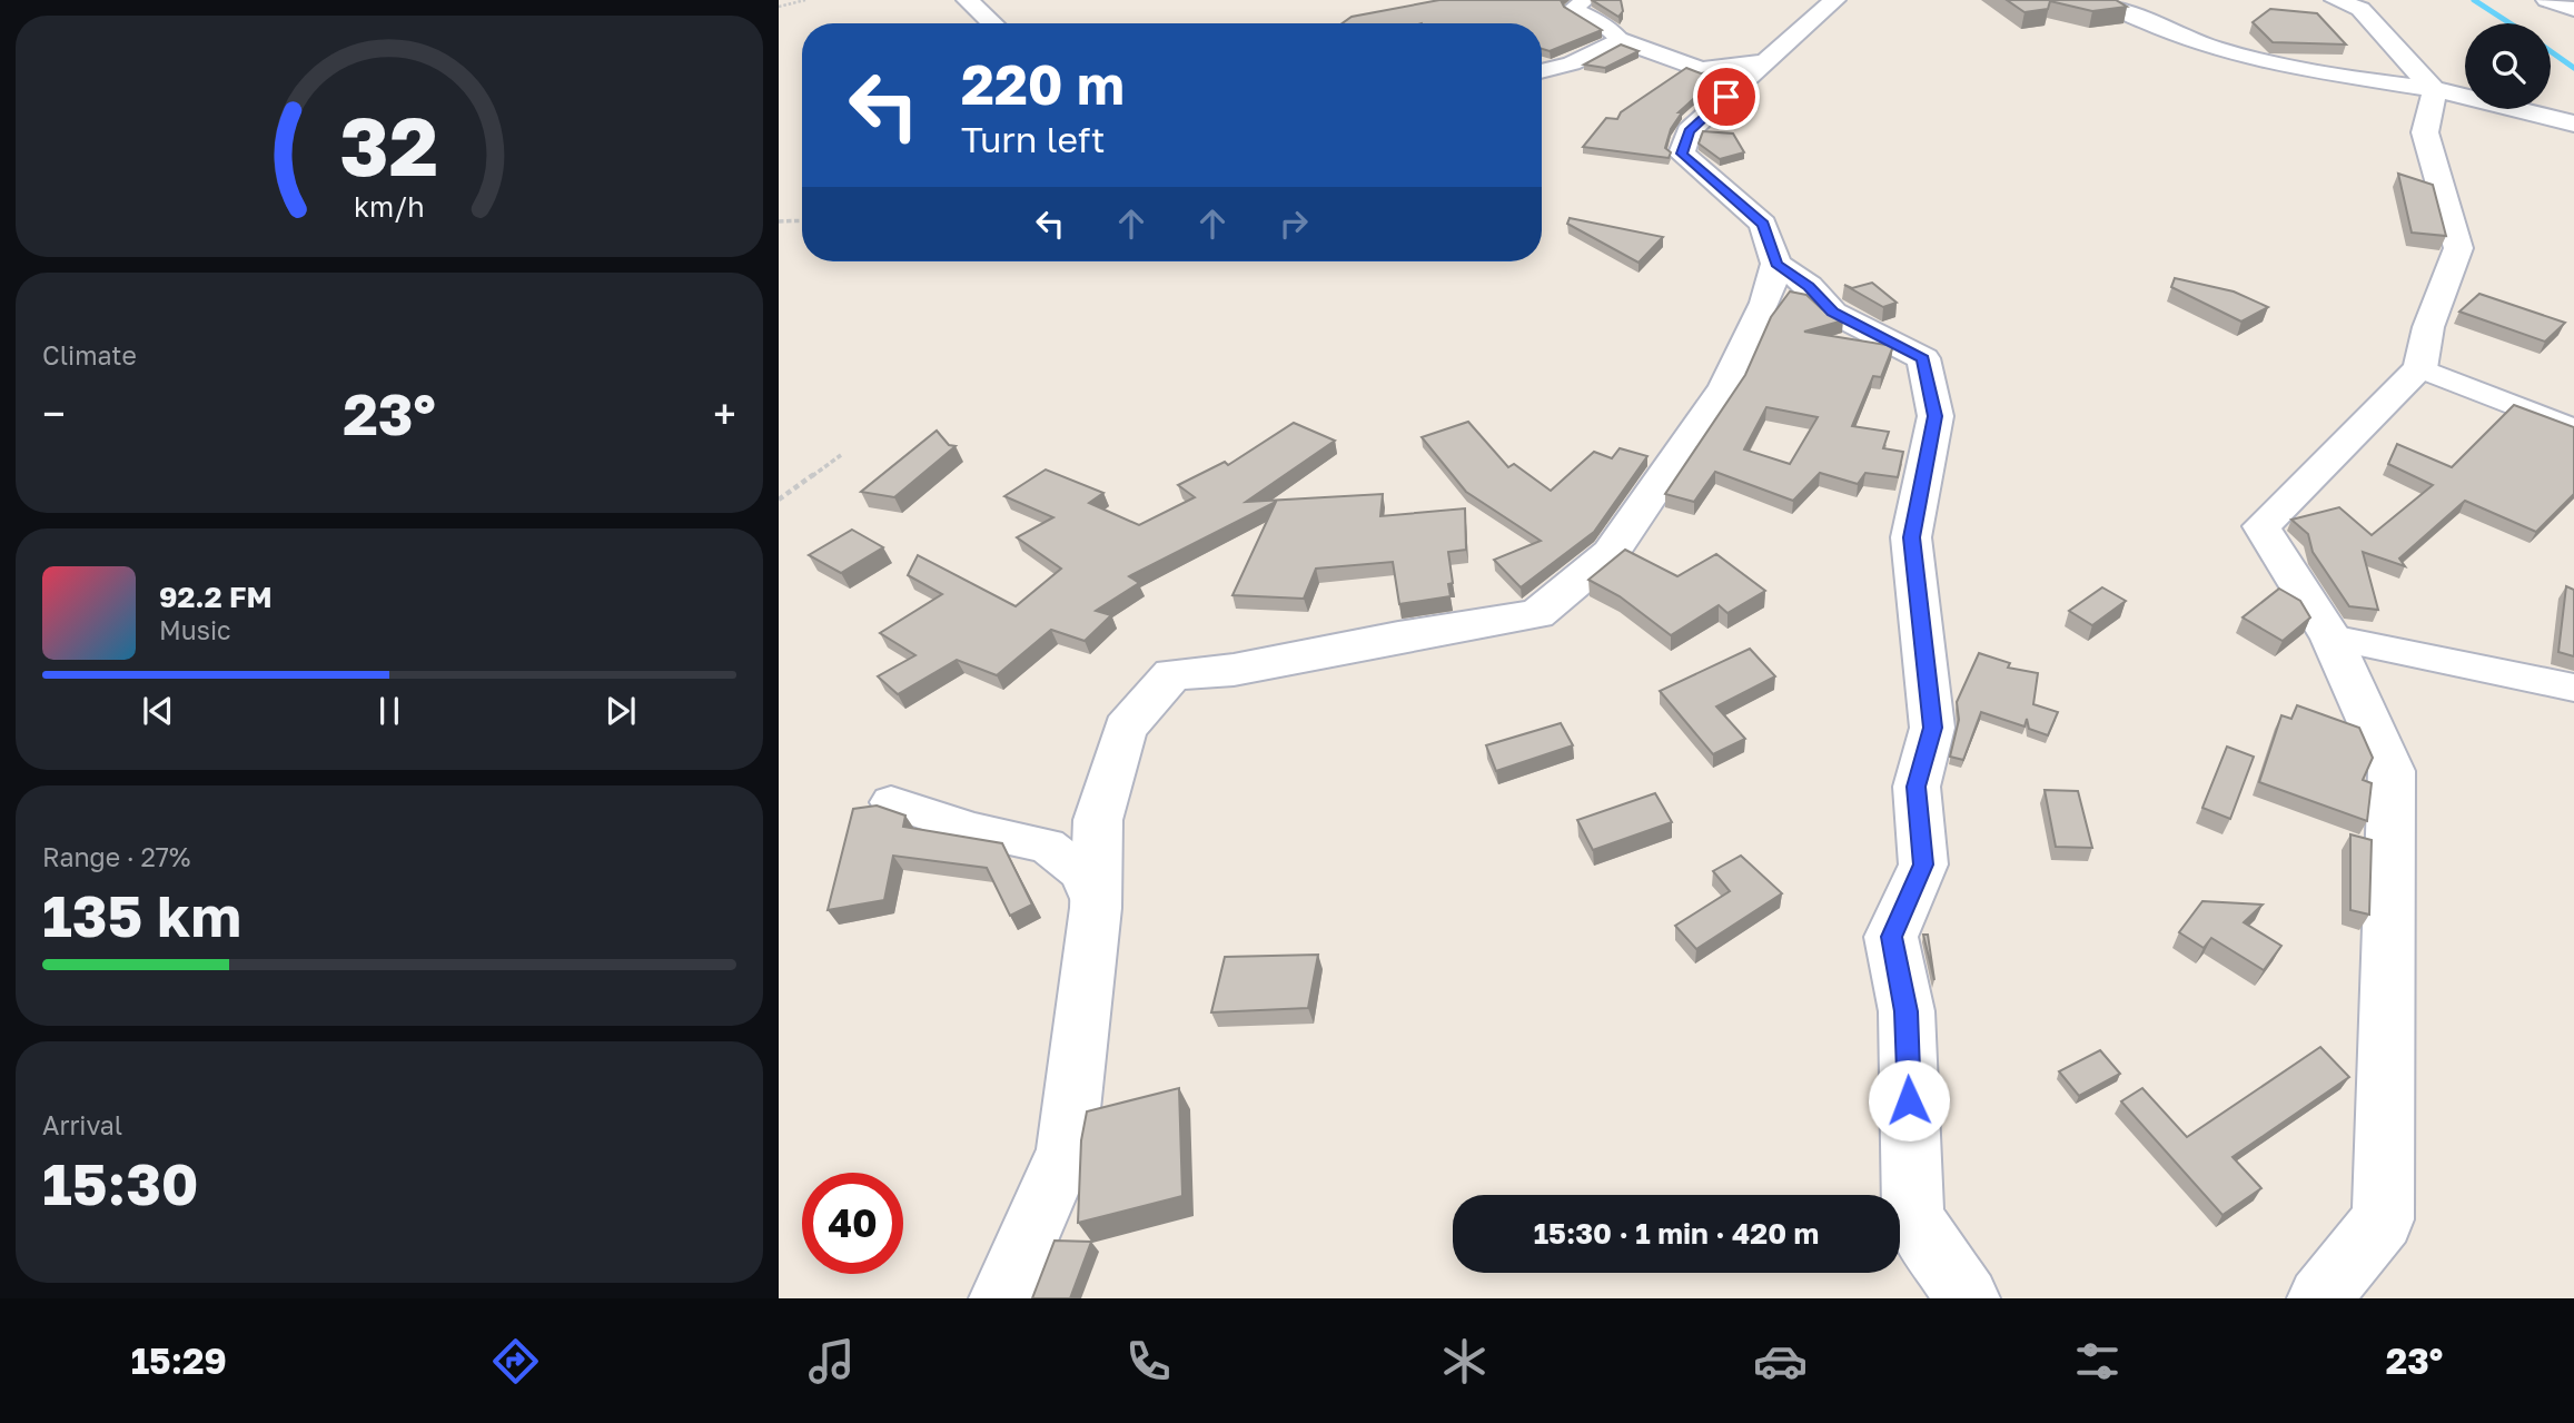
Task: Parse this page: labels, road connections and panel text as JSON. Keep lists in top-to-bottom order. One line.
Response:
{"page":{"turn":["220 m","Turn left"],"tile":["Climate",["Range · 27%","135 km"],["Arrival","15:30"]],"heat":["−","23°","+"],"song":["92.2 FM","Music"],"limit":"40","trip":"15:30 · 1 min · 420 m","tabs":["15:29","23°"],"gauge":["32","km/h"]}}
